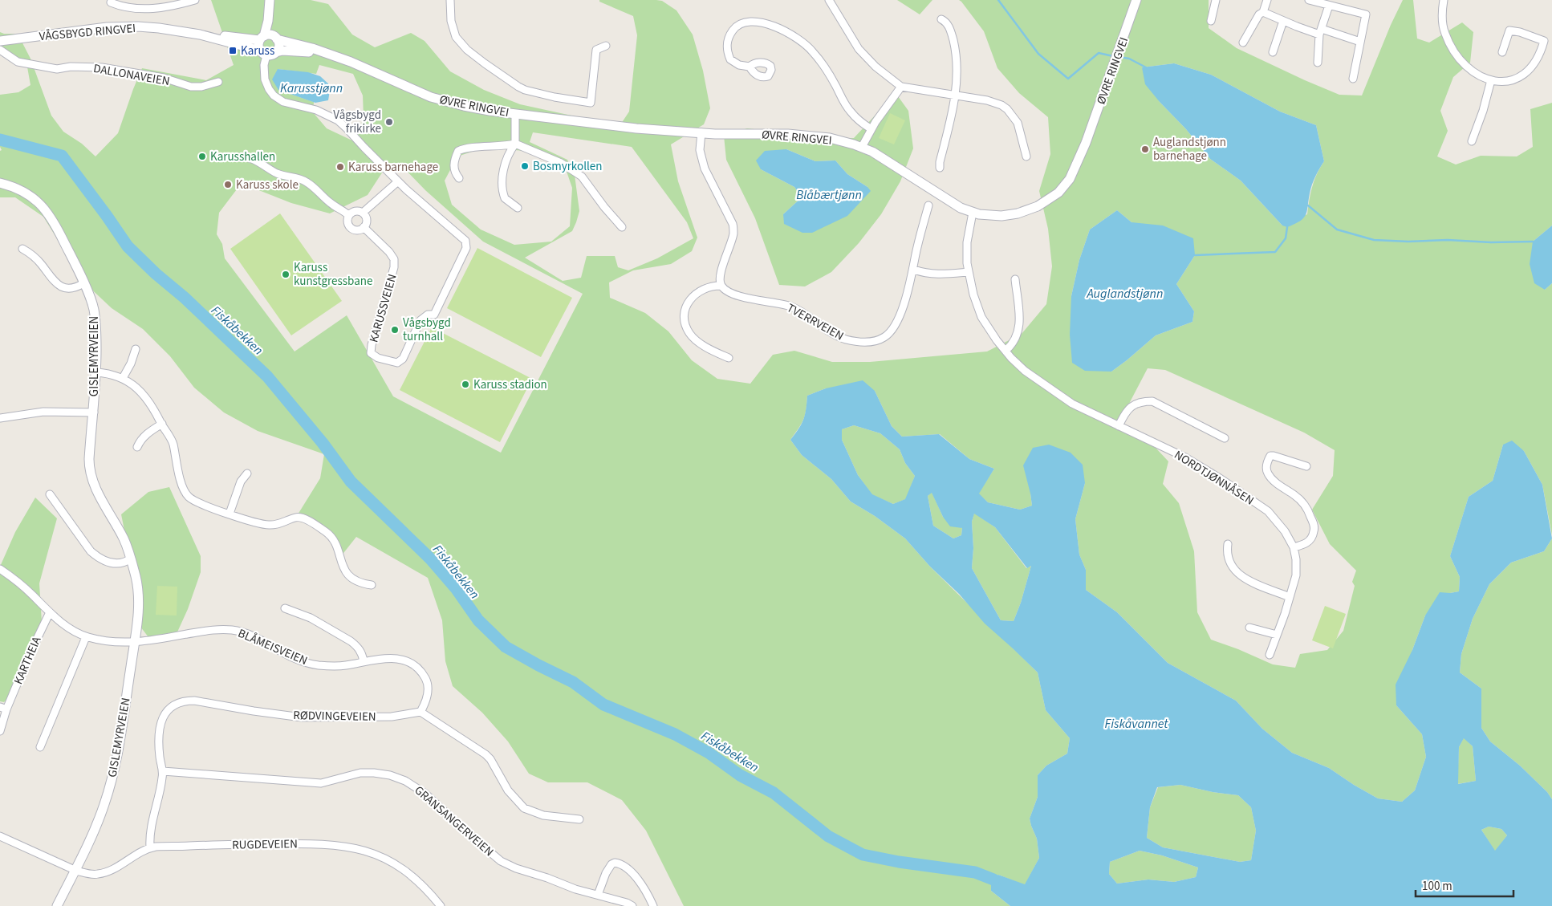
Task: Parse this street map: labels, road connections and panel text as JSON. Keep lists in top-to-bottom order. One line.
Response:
{"streets":{"street":["VÅGSBYGD RINGVEI","ØVRE RINGVEI","DALLONAVEIEN","KARUSSVEIEN","TVERRVEIEN","GISLEMYRVEIEN","NORDTJØNNÅSEN","BLÅMEISVEIEN","KARTHEIA","RØDVINGEVEIEN","GRANSANGERVEIEN","RUGDEVEIEN"]},"crossings":[["VÅGSBYGD RINGVEI","ØVRE RINGVEI"],["VÅGSBYGD RINGVEI","KARUSSVEIEN"],["ØVRE RINGVEI","KARUSSVEIEN"],["ØVRE RINGVEI","NORDTJØNNÅSEN"],["GISLEMYRVEIEN","BLÅMEISVEIEN"],["GISLEMYRVEIEN","RUGDEVEIEN"],["BLÅMEISVEIEN","RØDVINGEVEIEN"],["RØDVINGEVEIEN","GRANSANGERVEIEN"],["RØDVINGEVEIEN","RUGDEVEIEN"]],"water":["Karusstjønn","Blåbærtjønn","Auglandstjønn","Fiskåbekken","Fiskåvannet"],"places":{"transit":["Karuss"],"other":["Vågsbygd frikirke","Auglandstjønn barnehage","Karusshallen","Bosmyrkollen","Karuss barnehage","Karuss skole","Karuss kunstgressbane","Vågsbygd turnhall","Karuss stadion"]},"scale_bar":"100 m"}
